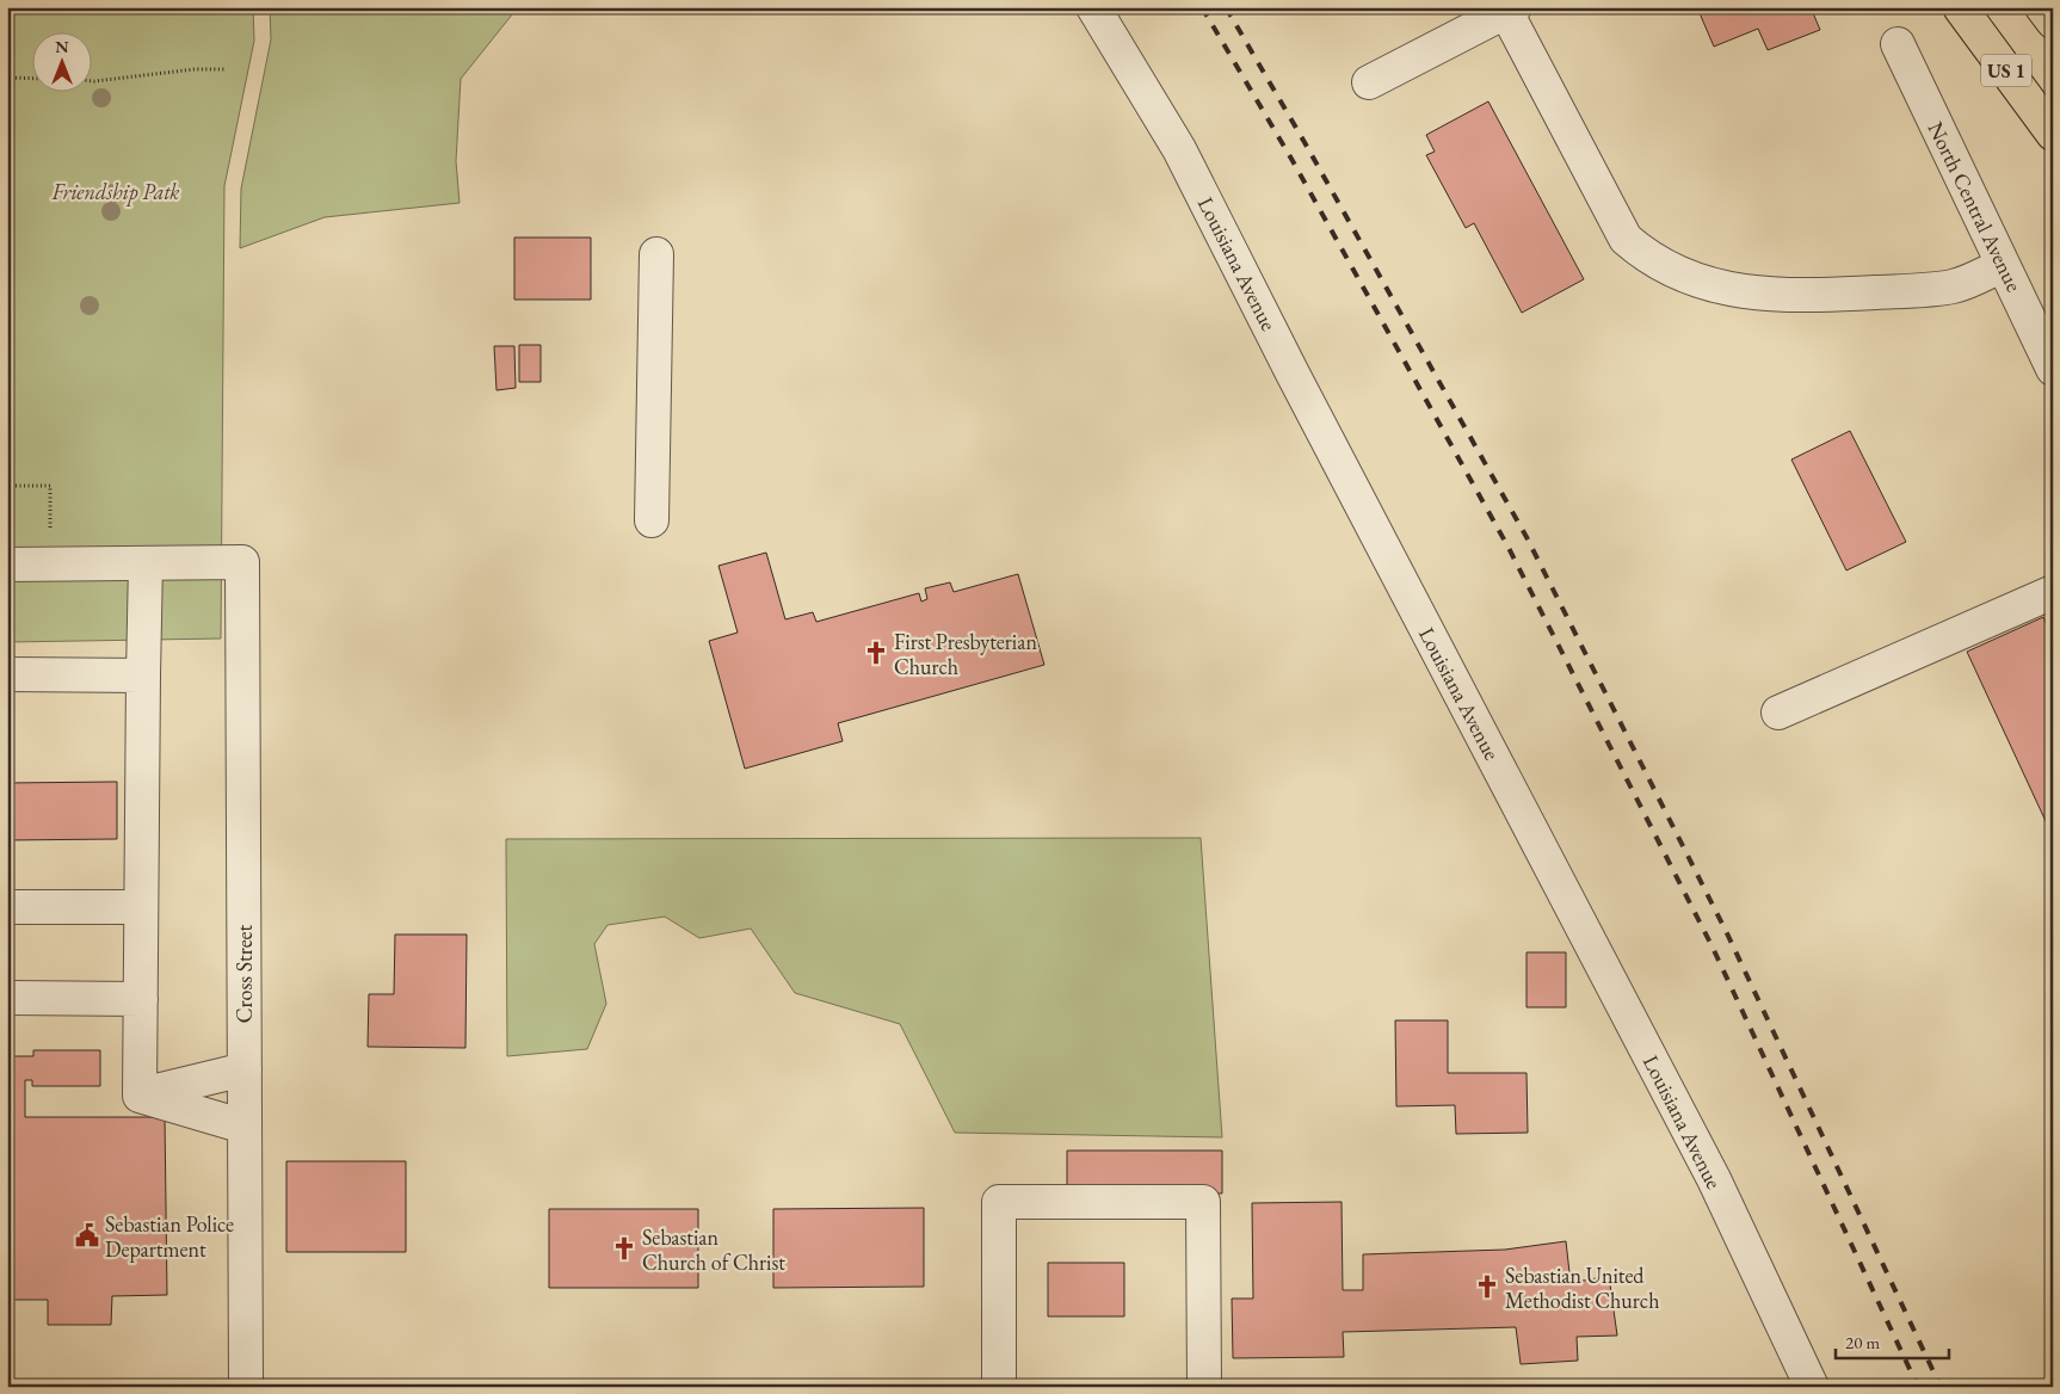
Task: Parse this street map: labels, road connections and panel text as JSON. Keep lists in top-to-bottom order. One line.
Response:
{"streets":{"main road":["US 1"],"street":["North Central Avenue","Louisiana Avenue","Cross Street"]},"parks":["Friendship Patk"],"places":{"church":["First Presbyterian Church","Sebastian Church of Christ","Sebastian United Methodist Church"],"public building":["Sebastian Police Department"]},"scale_bar":"20 m","north":"top"}
